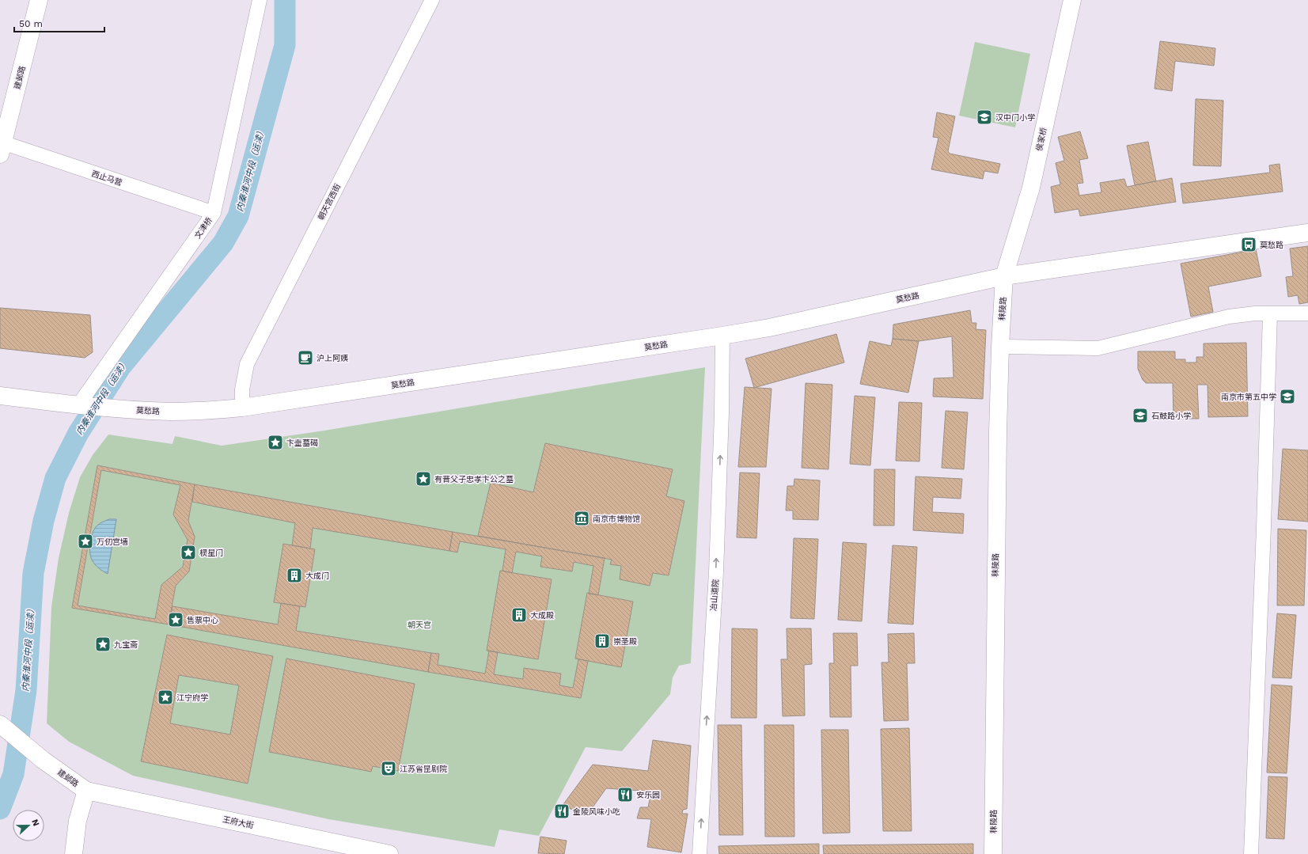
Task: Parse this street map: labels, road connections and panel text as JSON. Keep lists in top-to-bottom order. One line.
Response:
{"streets":{"main road":["建邺路","侯家桥","莫愁路","秣陵路","王府大街"],"street":["西止马营","朝天宫西街","文津桥","冶山道院"]},"crossings":[["建邺路","西止马营"],["建邺路","王府大街"],["侯家桥","莫愁路"],["侯家桥","秣陵路"],["西止马营","文津桥"],["朝天宫西街","莫愁路"],["文津桥","莫愁路"],["莫愁路","秣陵路"],["莫愁路","冶山道院"]],"one_way":["冶山道院"],"water":["内秦淮河中段（运渎）"],"parks":["朝天宫"],"places":{"school or university":["汉中门小学","南京市第五中学","石鼓路小学"],"bus stop":["莫愁路"],"cafe":["沪上阿姨"],"place":["卞壸墓碣","有晋父子忠孝卞公之墓","万仞宫墙","棂星门","售票中心","九宝斋","江宁府学"],"museum":["南京市博物馆"],"building":["大成门","大成殿","崇圣殿"],"theatre":["江苏省昆剧院"],"restaurant":["安乐园","金陵风味小吃"]},"scale_bar":"50 m","north":"right"}
